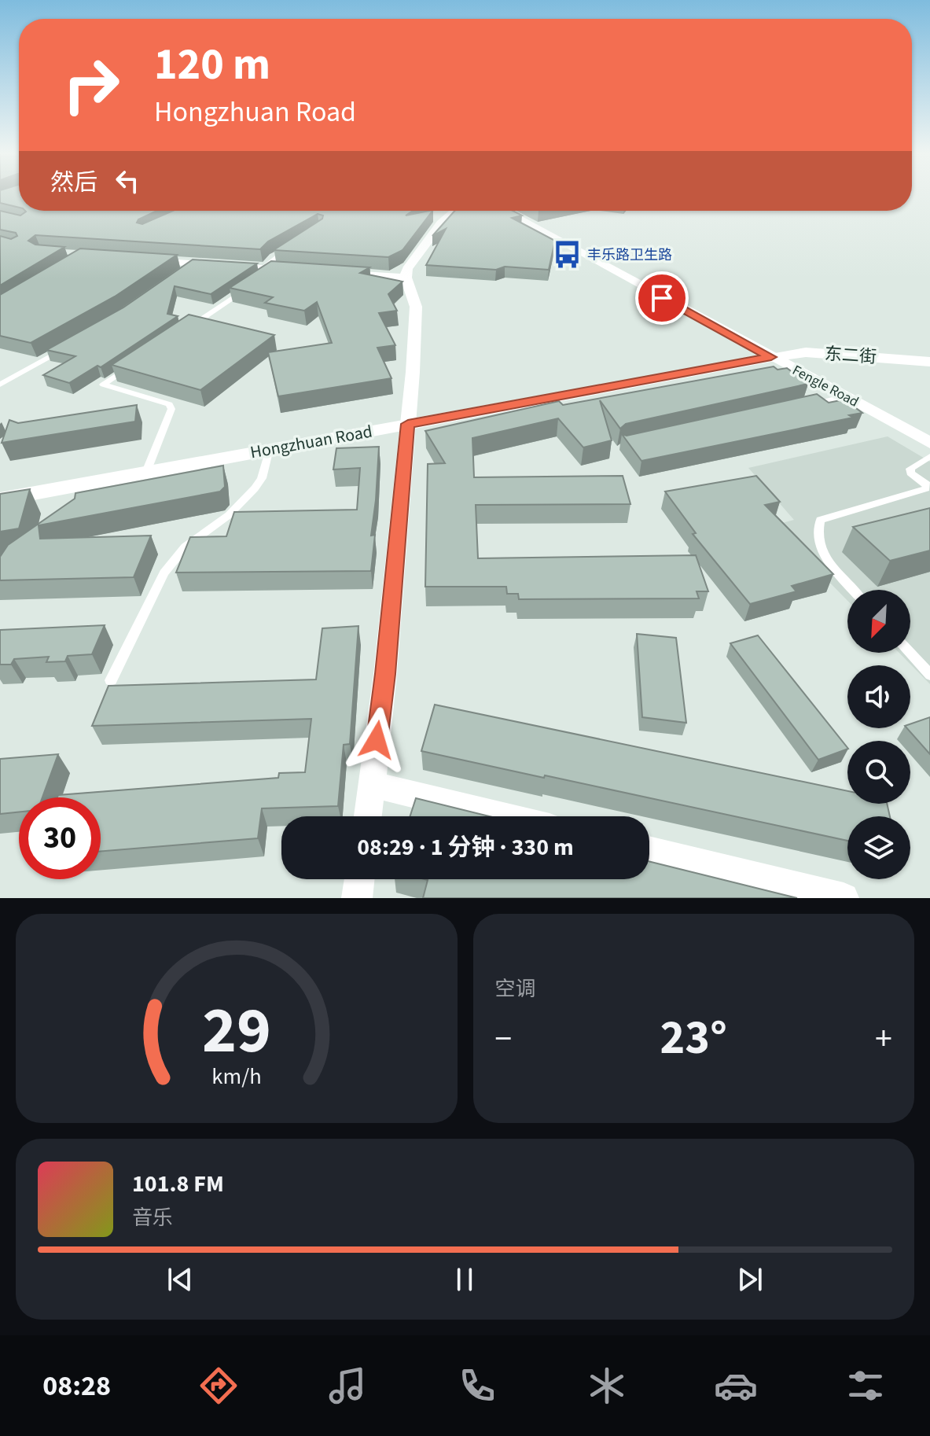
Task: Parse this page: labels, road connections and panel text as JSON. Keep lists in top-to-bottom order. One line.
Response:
{"streets":{"street":["东二街","Fengle Road","Hongzhuan Road"]},"crossings":[["东二街","Fengle Road"],["东二街","Hongzhuan Road"],["Fengle Road","Hongzhuan Road"]],"places":{"bus stop":["丰乐路卫生路"]},"north":"bottom left","page":{"turn":["120 m","Hongzhuan Road"],"then":"然后","limit":"30","trip":"08:29 · 1 分钟 · 330 m","tile":"空调","heat":["−","23°","+"],"song":["101.8 FM","音乐"],"tabs":"08:28","gauge":["29","km/h"]}}
